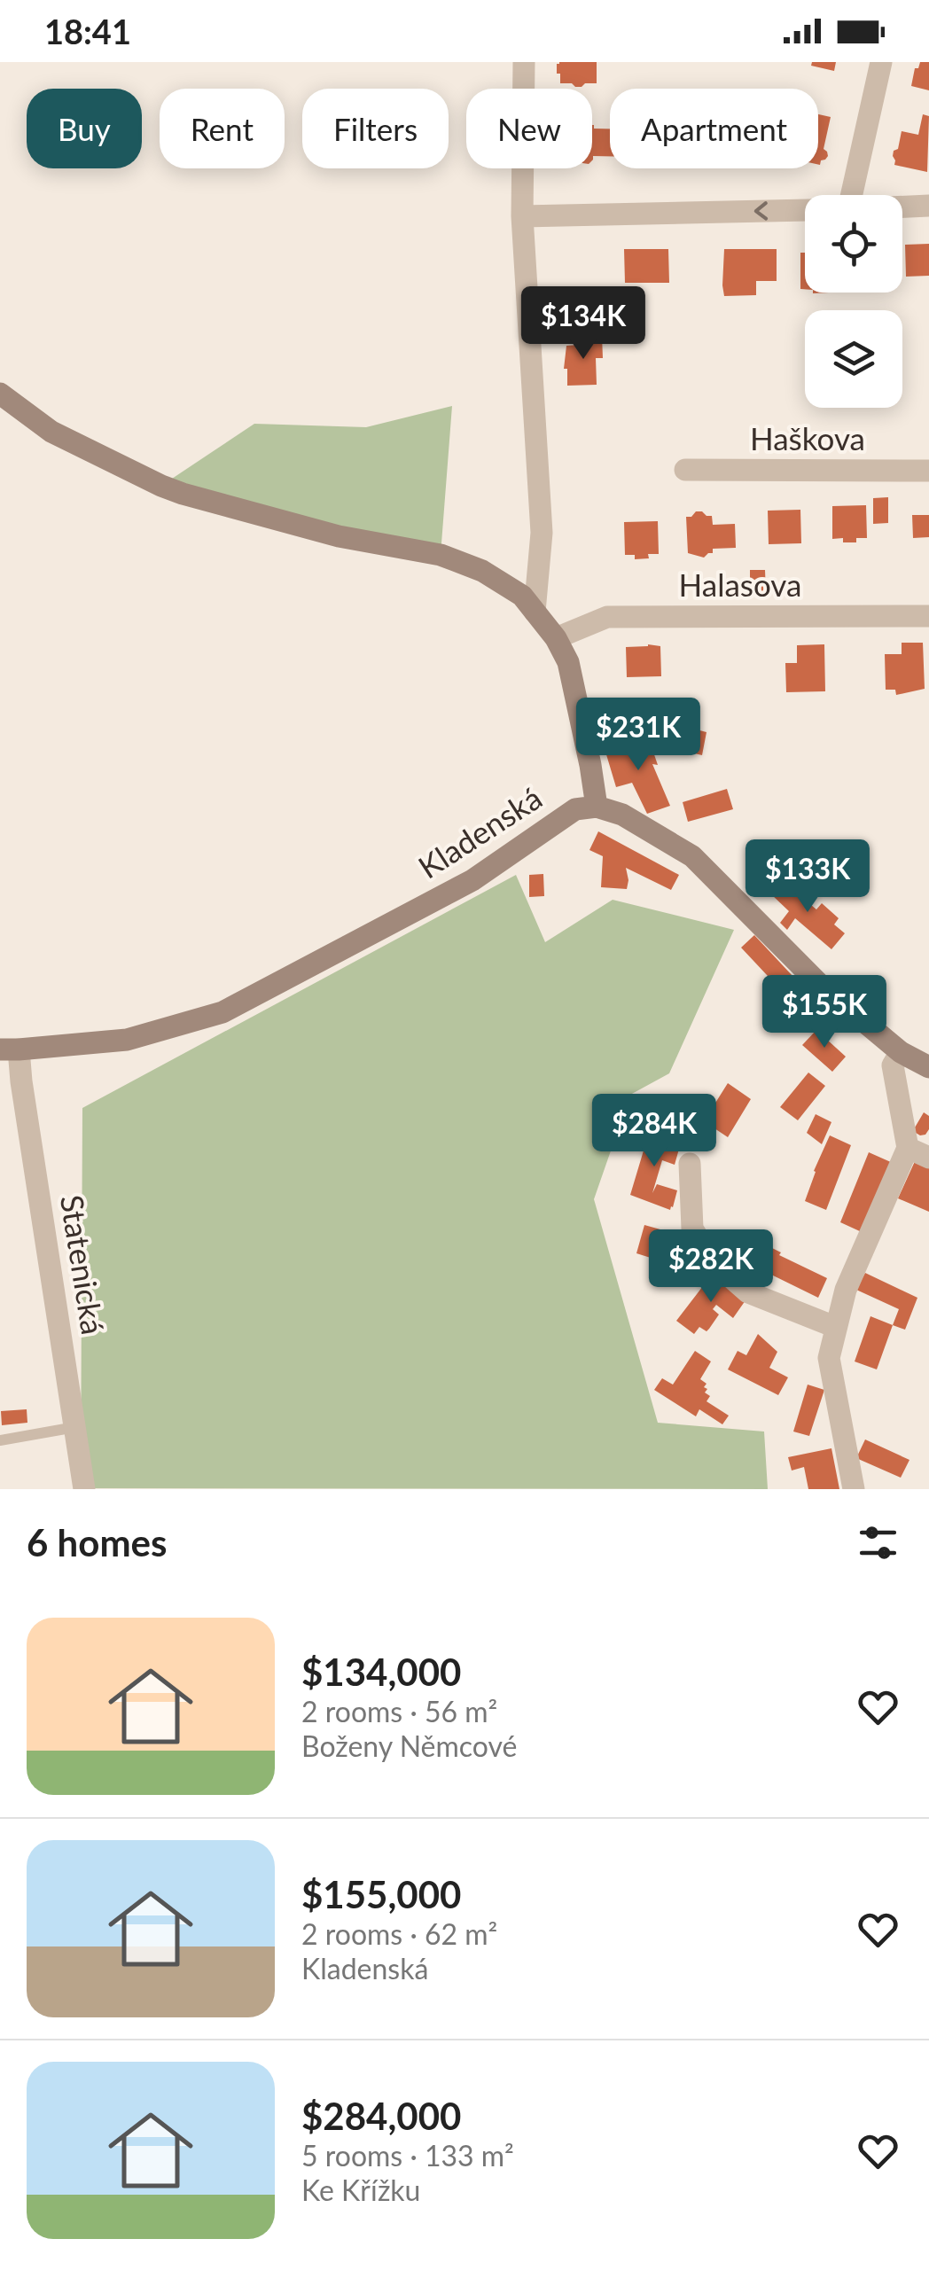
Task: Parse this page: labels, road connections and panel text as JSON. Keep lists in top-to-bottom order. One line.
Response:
{"streets":{"street":["Haškova","Halasova","Kladenská","Statenická"]},"crossings":[["Kladenská","Statenická"]],"page":{"status":"18:41","chip":["Buy","Rent","Filters","New","Apartment"],"price":["$134K","$231K","$133K","$155K","$284K","$282K"],"heading":"6 homes","list":[{"name":"$134,000","note":"2 rooms · 56 m² · Boženy Němcové"},{"name":"$155,000","note":"2 rooms · 62 m² · Kladenská"},{"name":"$284,000","note":"5 rooms · 133 m² · Ke Křížku"}]}}
